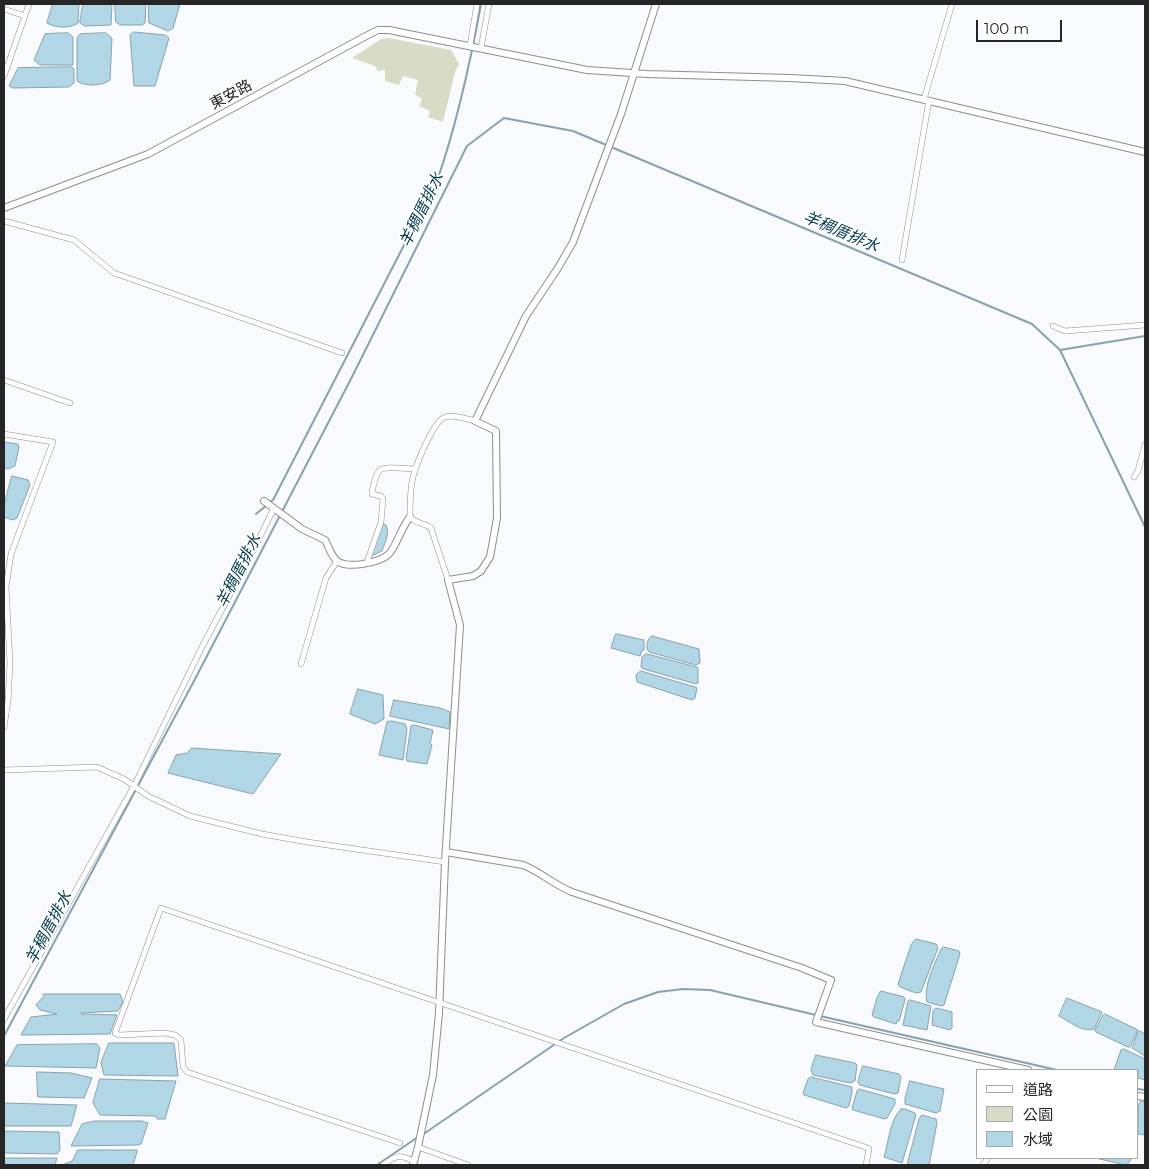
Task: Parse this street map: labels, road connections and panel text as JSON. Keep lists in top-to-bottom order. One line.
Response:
{"streets":{"street":["東安路"]},"water":["羊稠厝排水"],"legend":["道路","公園","水域"],"scale_bar":"100 m"}
